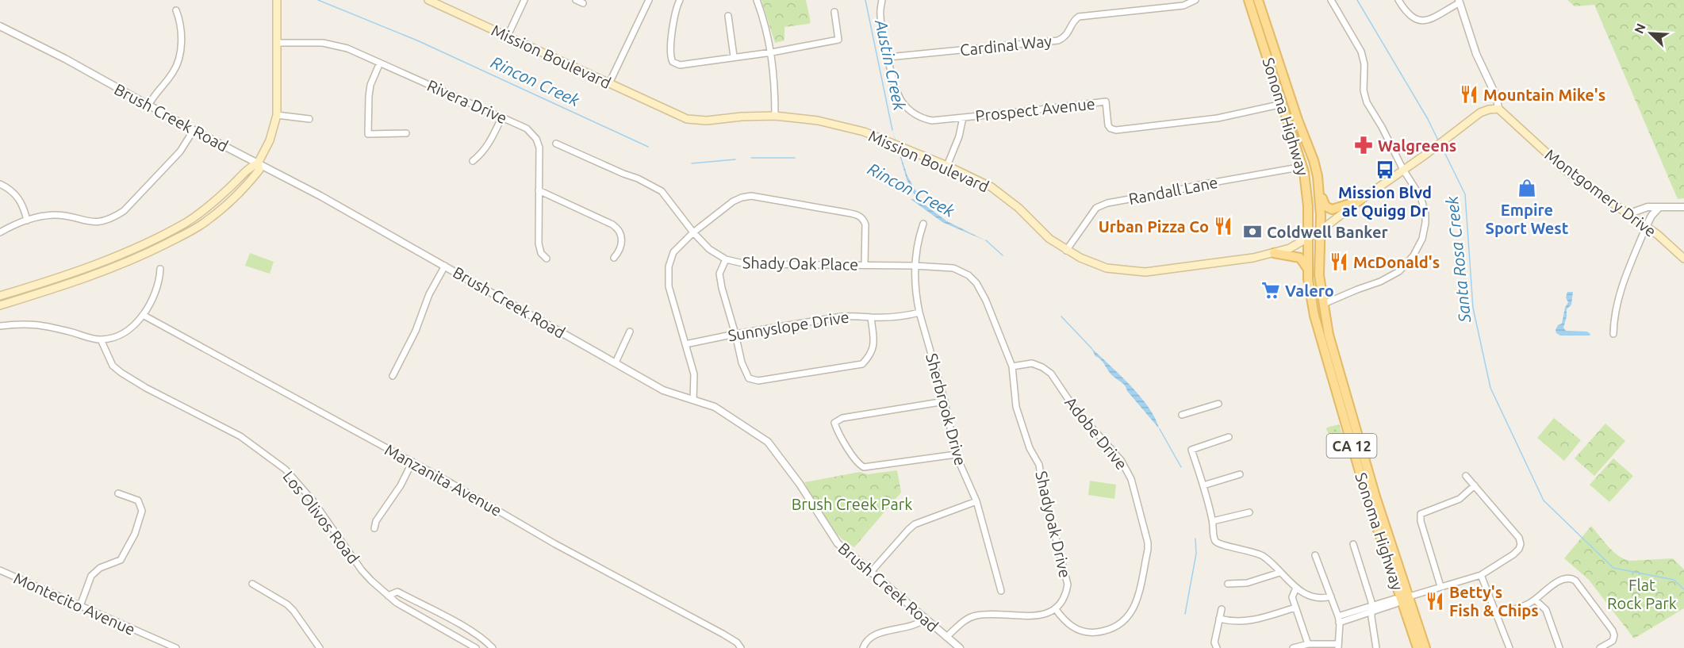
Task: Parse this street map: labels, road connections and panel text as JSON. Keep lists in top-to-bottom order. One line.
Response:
{"streets":{"main road":["Mission Boulevard","Sonoma Highway","Montgomery Drive","CA 12"],"street":["Cardinal Way","Rivera Drive","Prospect Avenue","Brush Creek Road","Randall Lane","Shady Oak Place","Sunnyslope Drive","Sherbrook Drive","Adobe Drive","Manzanita Avenue","Los Olivos Road","Shadyoak Drive","Montecito Avenue"]},"crossings":[["Cardinal Way","Prospect Avenue"],["Mission Boulevard","Sonoma Highway"],["Mission Boulevard","Randall Lane"],["Mission Boulevard","Montgomery Drive"],["Prospect Avenue","Sonoma Highway"],["Sonoma Highway","Randall Lane"],["Shady Oak Place","Sherbrook Drive"],["Shady Oak Place","Shadyoak Drive"],["Sunnyslope Drive","Sherbrook Drive"],["Sherbrook Drive","Shadyoak Drive"],["Adobe Drive","Shadyoak Drive"]],"water":["Austin Creek","Rincon Creek","Santa Rosa Creek"],"parks":["Brush Creek Park","Flat Rock Park"],"places":{"restaurant":["Mountain Mike's","Urban Pizza Co","McDonald's","Betty's Fish & Chips"],"pharmacy":["Walgreens"],"bus stop":["Mission Blvd at Quigg Dr"],"shop":["Empire Sport West"],"bank":["Coldwell Banker"],"supermarket":["Valero"]},"north":"top left"}
